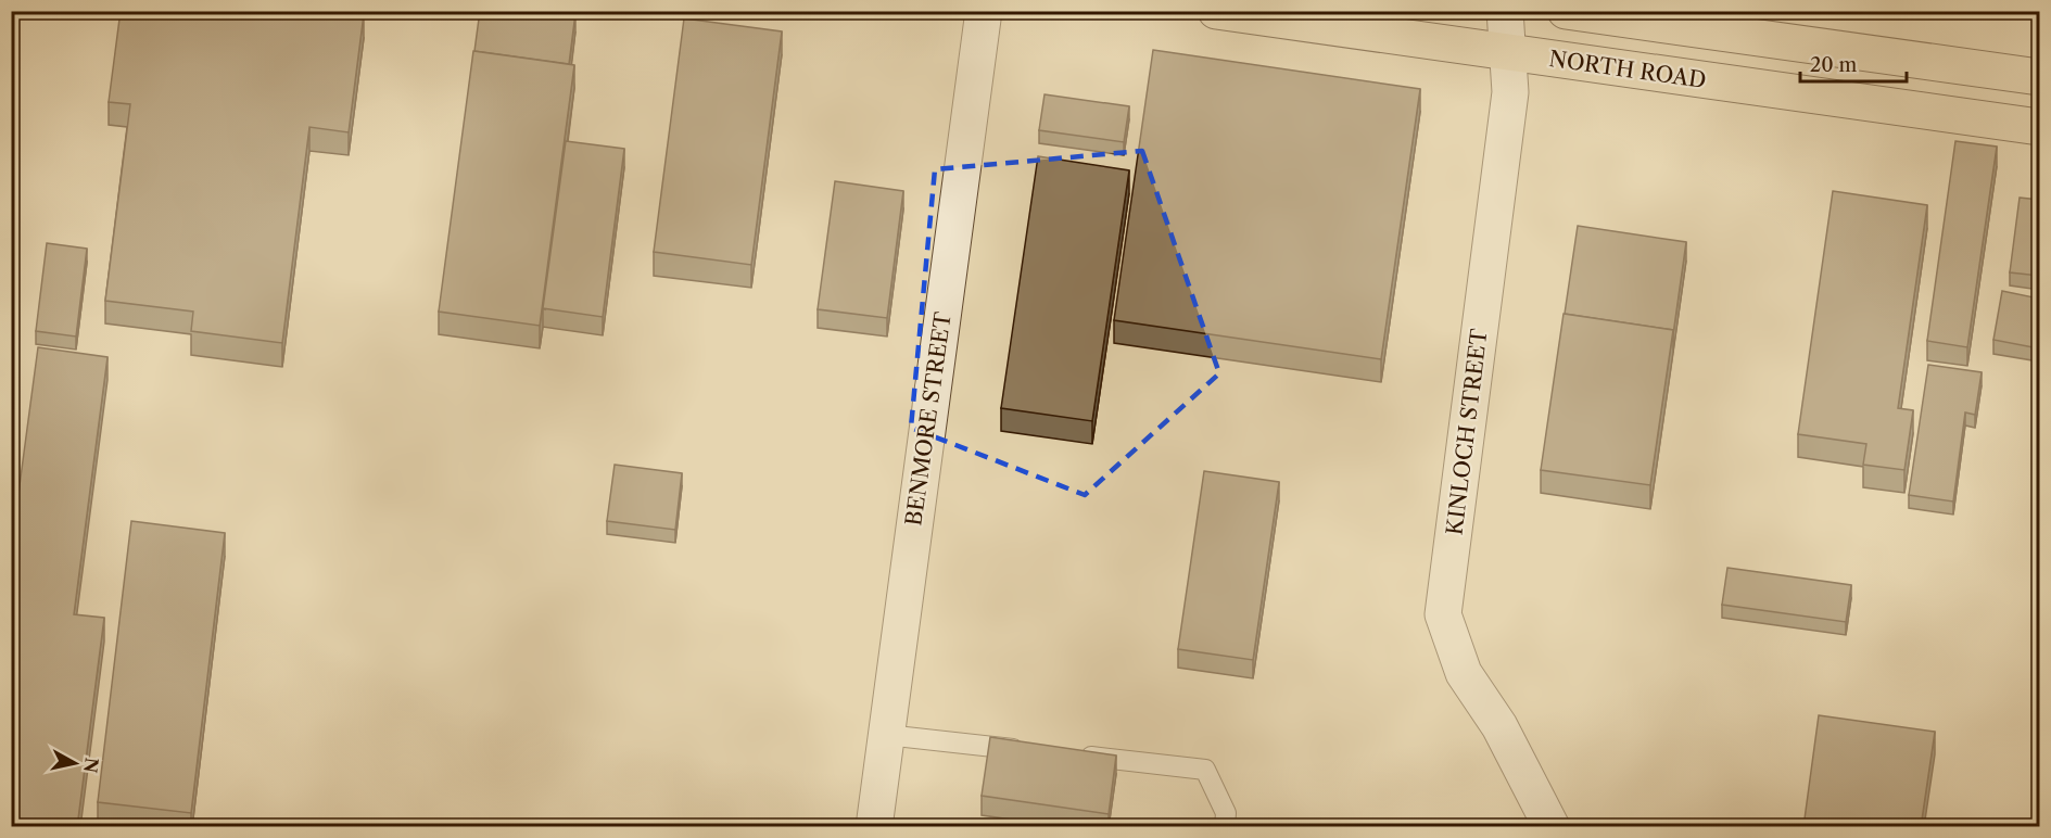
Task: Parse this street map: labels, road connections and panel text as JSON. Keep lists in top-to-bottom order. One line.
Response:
{"streets":{"main road":["NORTH ROAD"],"street":["BENMORE STREET","KINLOCH STREET"]},"crossings":[["NORTH ROAD","KINLOCH STREET"]],"scale_bar":"20 m","north":"right"}
